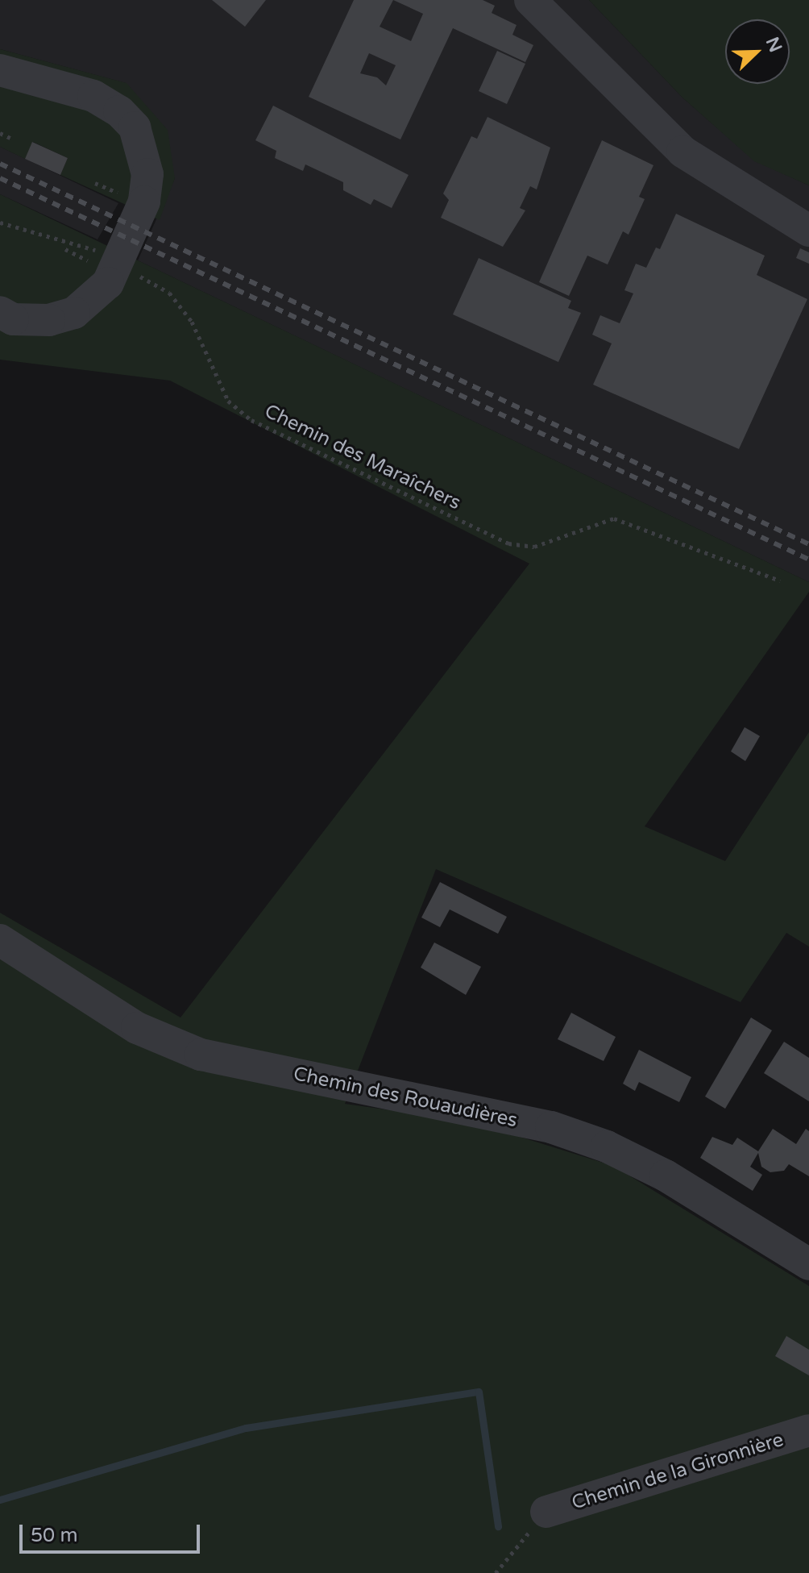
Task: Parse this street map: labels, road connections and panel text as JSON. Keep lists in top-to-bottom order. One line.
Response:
{"streets":{"street":["Chemin des Rouaudières","Chemin de la Gironnière"],"path":["Chemin des Maraîchers"]},"scale_bar":"50 m","north":"top right"}
